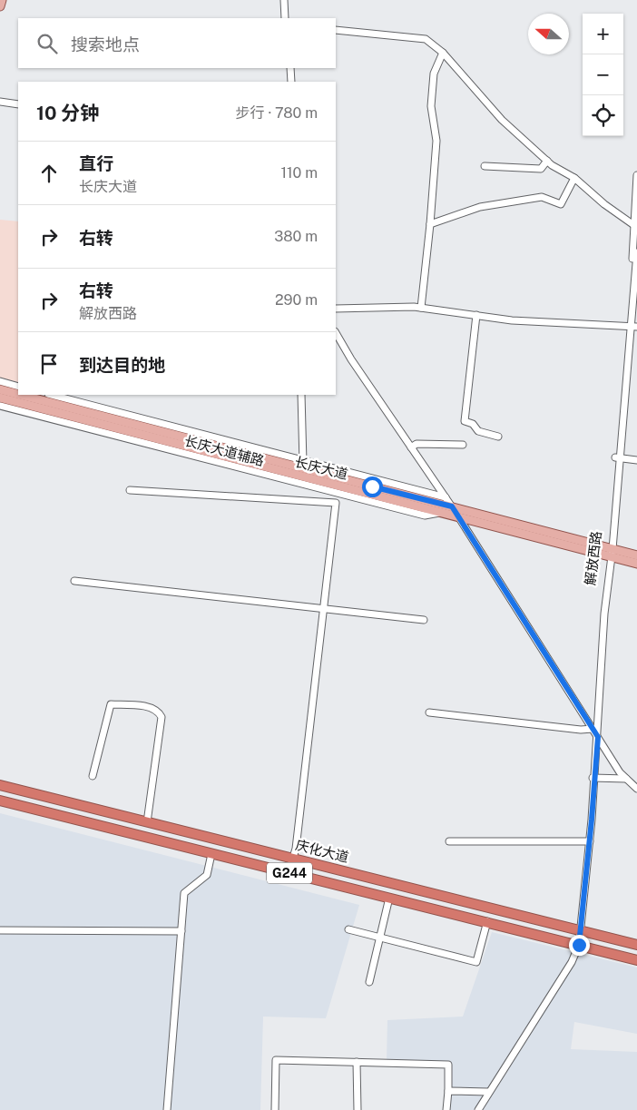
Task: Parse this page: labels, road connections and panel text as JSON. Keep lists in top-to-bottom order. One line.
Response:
{"streets":{"highway":["庆化大道","G244"],"main road":["长庆大道"],"street":["长庆大道辅路","解放西路"]},"crossings":[["长庆大道辅路","长庆大道"],["长庆大道","解放西路"],["解放西路","庆化大道"],["解放西路","G244"]],"north":"left","page":{"map_buttons":["+","−"],"search":"搜索地点","heading":["10 分钟","步行 · 780 m"],"list":[["直行","长庆大道","110 m"],["右转","380 m"],["右转","解放西路","290 m"],"到达目的地"]}}
